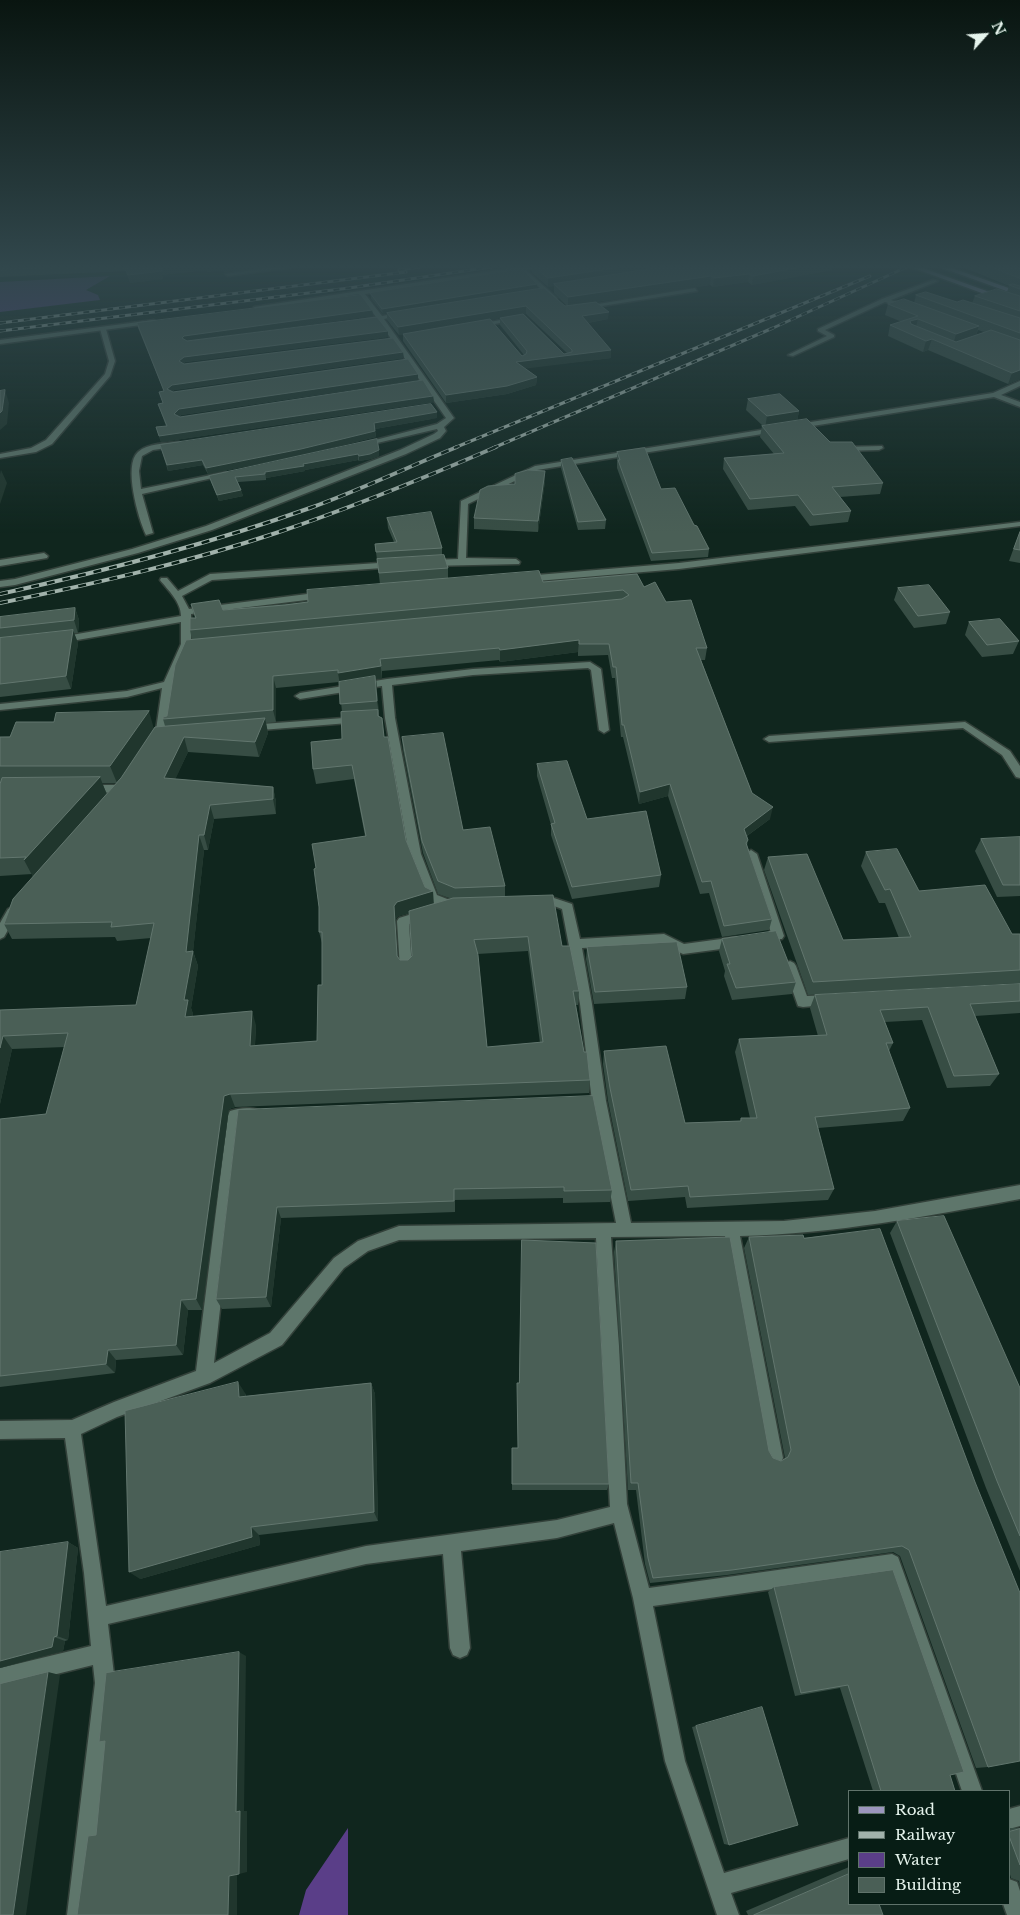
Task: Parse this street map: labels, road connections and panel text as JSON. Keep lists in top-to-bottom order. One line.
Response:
{"legend":["Road","Railway","Water","Building"],"north":"top right"}
